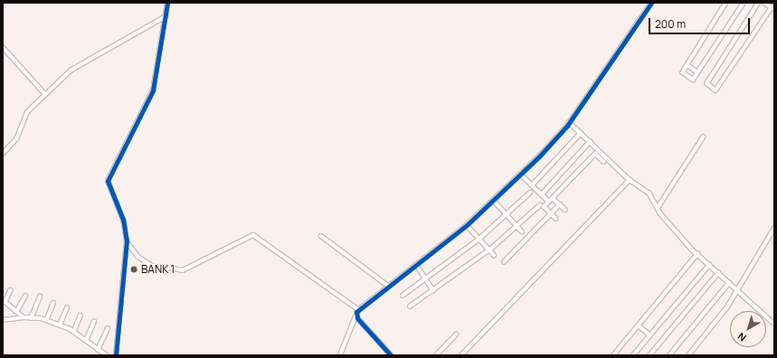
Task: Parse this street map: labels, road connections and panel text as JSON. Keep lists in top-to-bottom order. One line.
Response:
{"places":["BANK 1"],"scale_bar":"200 m","north":"bottom left"}
